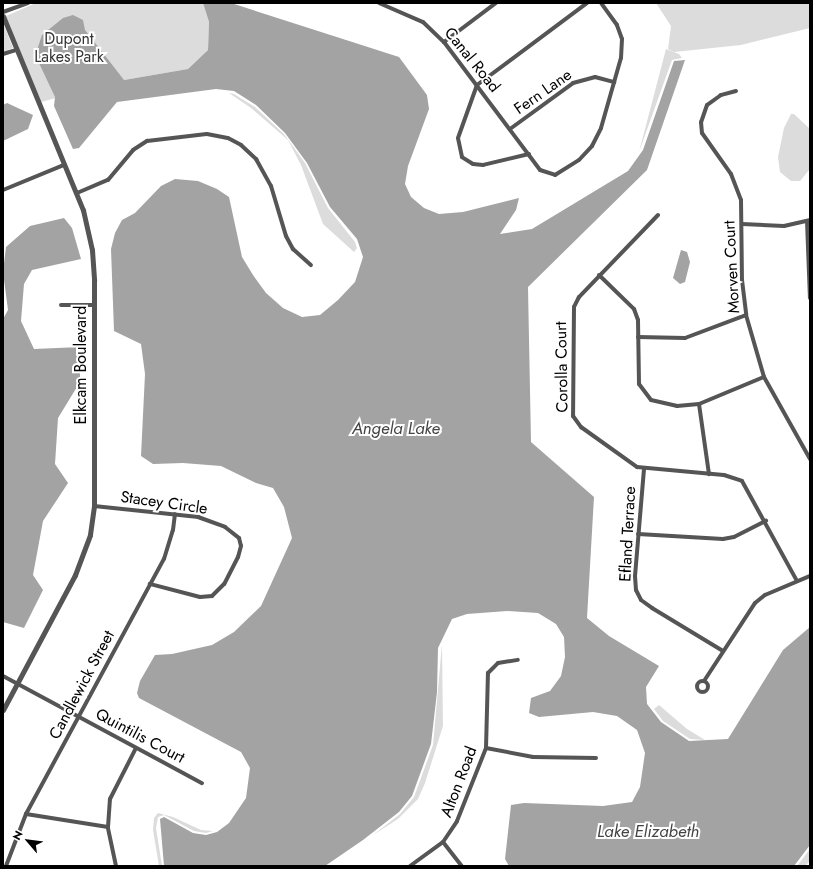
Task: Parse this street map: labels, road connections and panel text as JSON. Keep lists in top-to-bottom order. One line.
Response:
{"streets":{"street":["Canal Road","Fern Lane","Morven Court","Elkcam Boulevard","Corolla Court","Stacey Circle","Efland Terrace","Candlewick Street","Quintilis Court","Alton Road"]},"crossings":[["Canal Road","Fern Lane"],["Elkcam Boulevard","Stacey Circle"],["Elkcam Boulevard","Quintilis Court"],["Corolla Court","Efland Terrace"],["Stacey Circle","Candlewick Street"],["Candlewick Street","Quintilis Court"]],"water":["Angela Lake","Lake Elizabeth"],"parks":["Dupont Lakes Park"],"north":"top left"}
